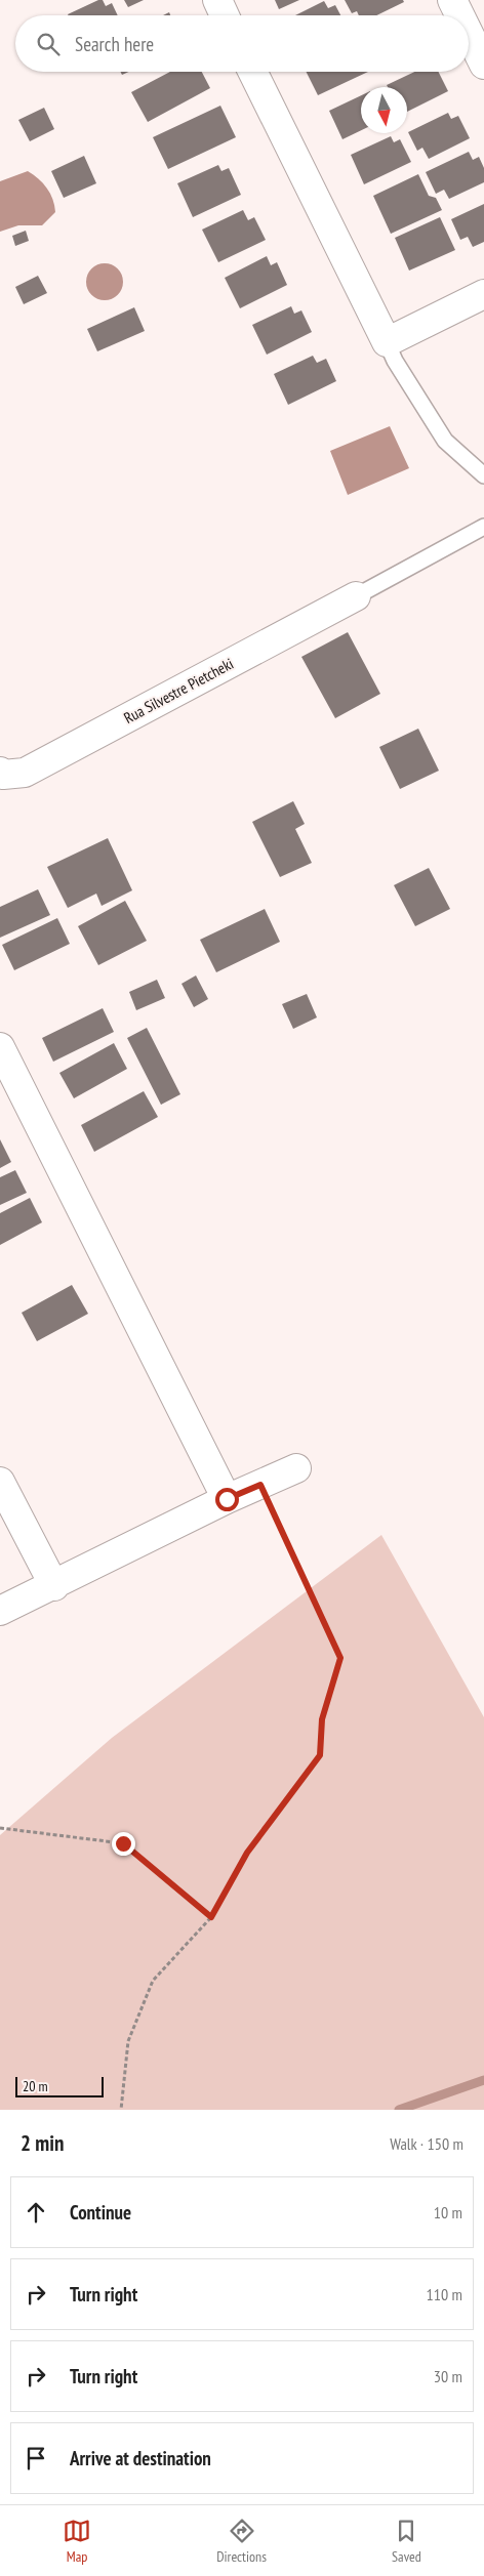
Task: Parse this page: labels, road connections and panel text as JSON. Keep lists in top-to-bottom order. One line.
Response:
{"streets":{"street":["Rua Silvestre Pietcheki"]},"scale_bar":"20 m","north":"bottom","page":{"search":"Search here","scale":"20 m","heading":["2 min","Walk · 150 m"],"list":[["Continue","10 m"],["Turn right","110 m"],["Turn right","30 m"],"Arrive at destination"],"nav":["Map","Directions","Saved"]}}
